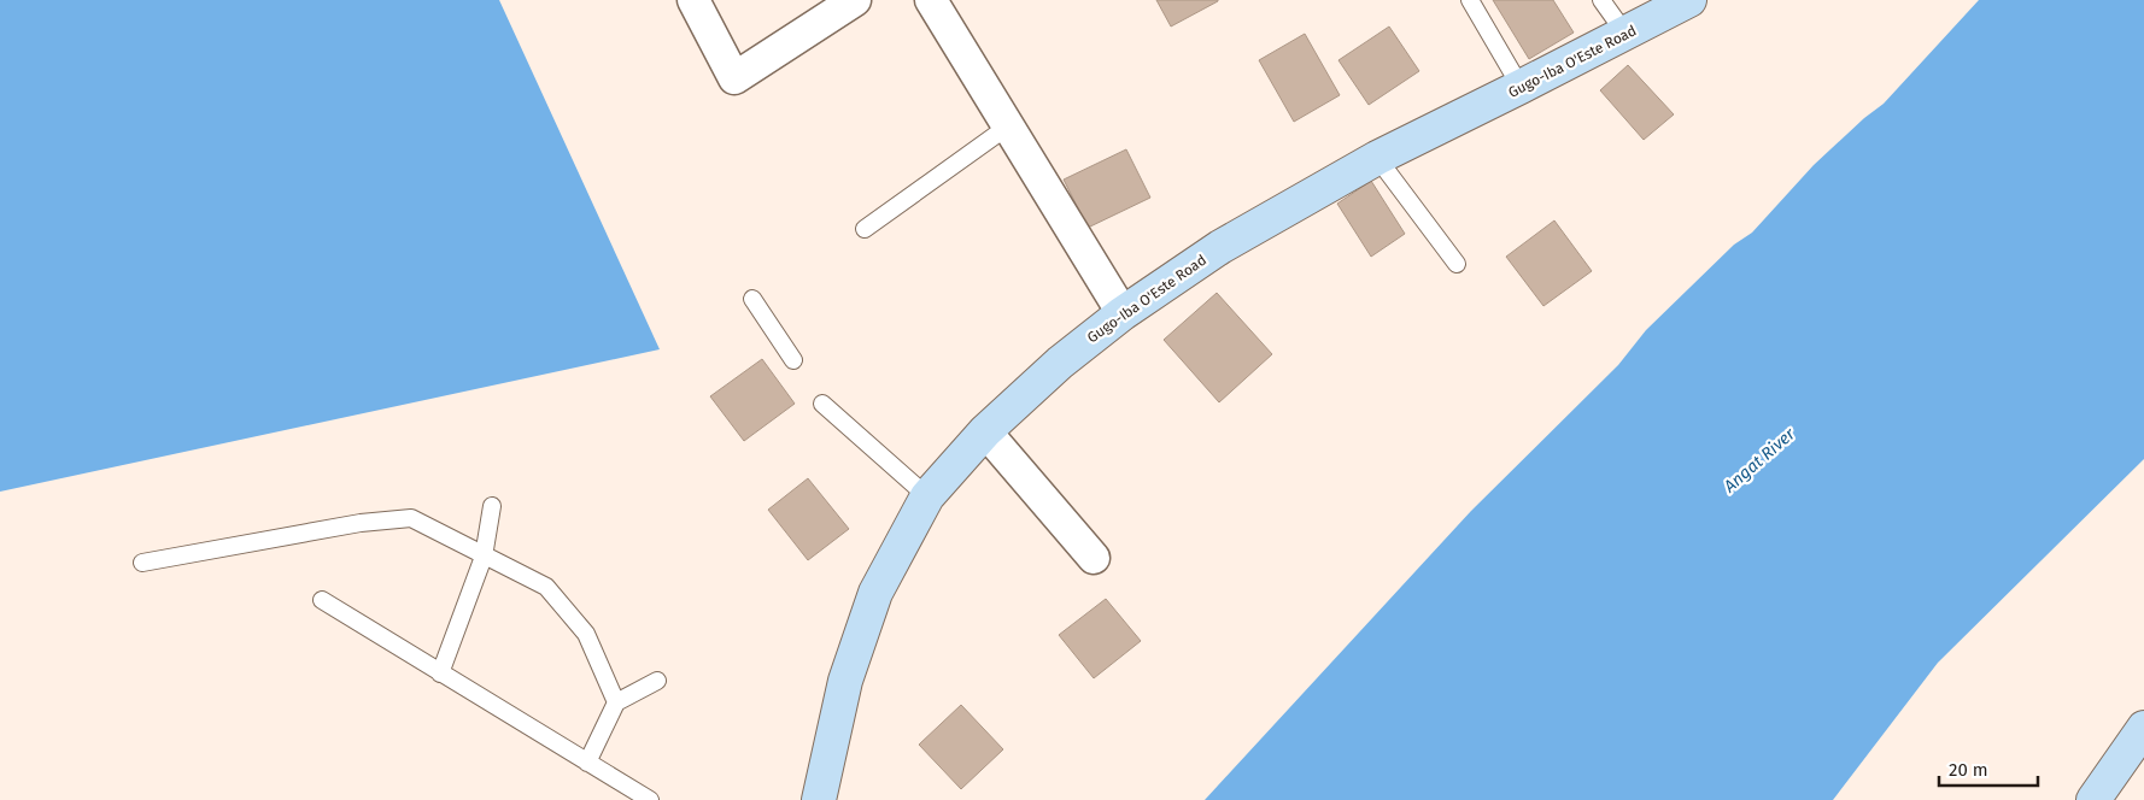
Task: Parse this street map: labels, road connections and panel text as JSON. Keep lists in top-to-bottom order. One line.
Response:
{"streets":{"main road":["Gugo-Iba O'Este Road"]},"water":["Angat River"],"scale_bar":"20 m"}
